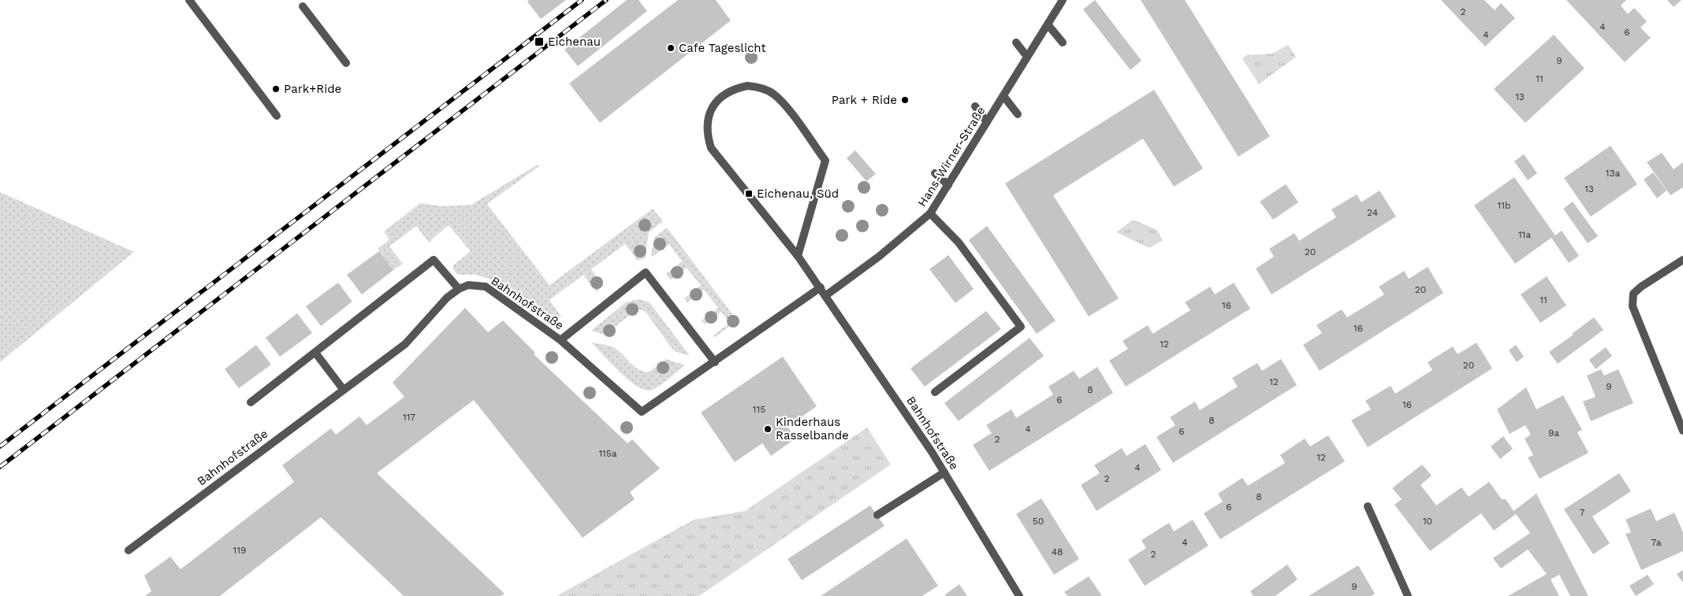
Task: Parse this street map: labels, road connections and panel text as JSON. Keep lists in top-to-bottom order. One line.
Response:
{"streets":{"street":["Hans-Wirner-Straße","Bahnhofstraße"]},"crossings":[["Hans-Wirner-Straße","Bahnhofstraße"]],"places":{"transit":["Eichenau","Eichenau, Süd"],"other":["Cafe Tageslicht","Park+Ride","Park + Ride","Kinderhaus Rasselbande"]},"house_numbers":["2","4","6","4","9","11","13","13a","13","11b","24","11a","20","20","11","16","16","12","20","12","9","8","6","16","115","117","8","4","6","9a","2","115a","12","4","2","8","6","7","50","10","4","7a","119","48","2","9"]}
